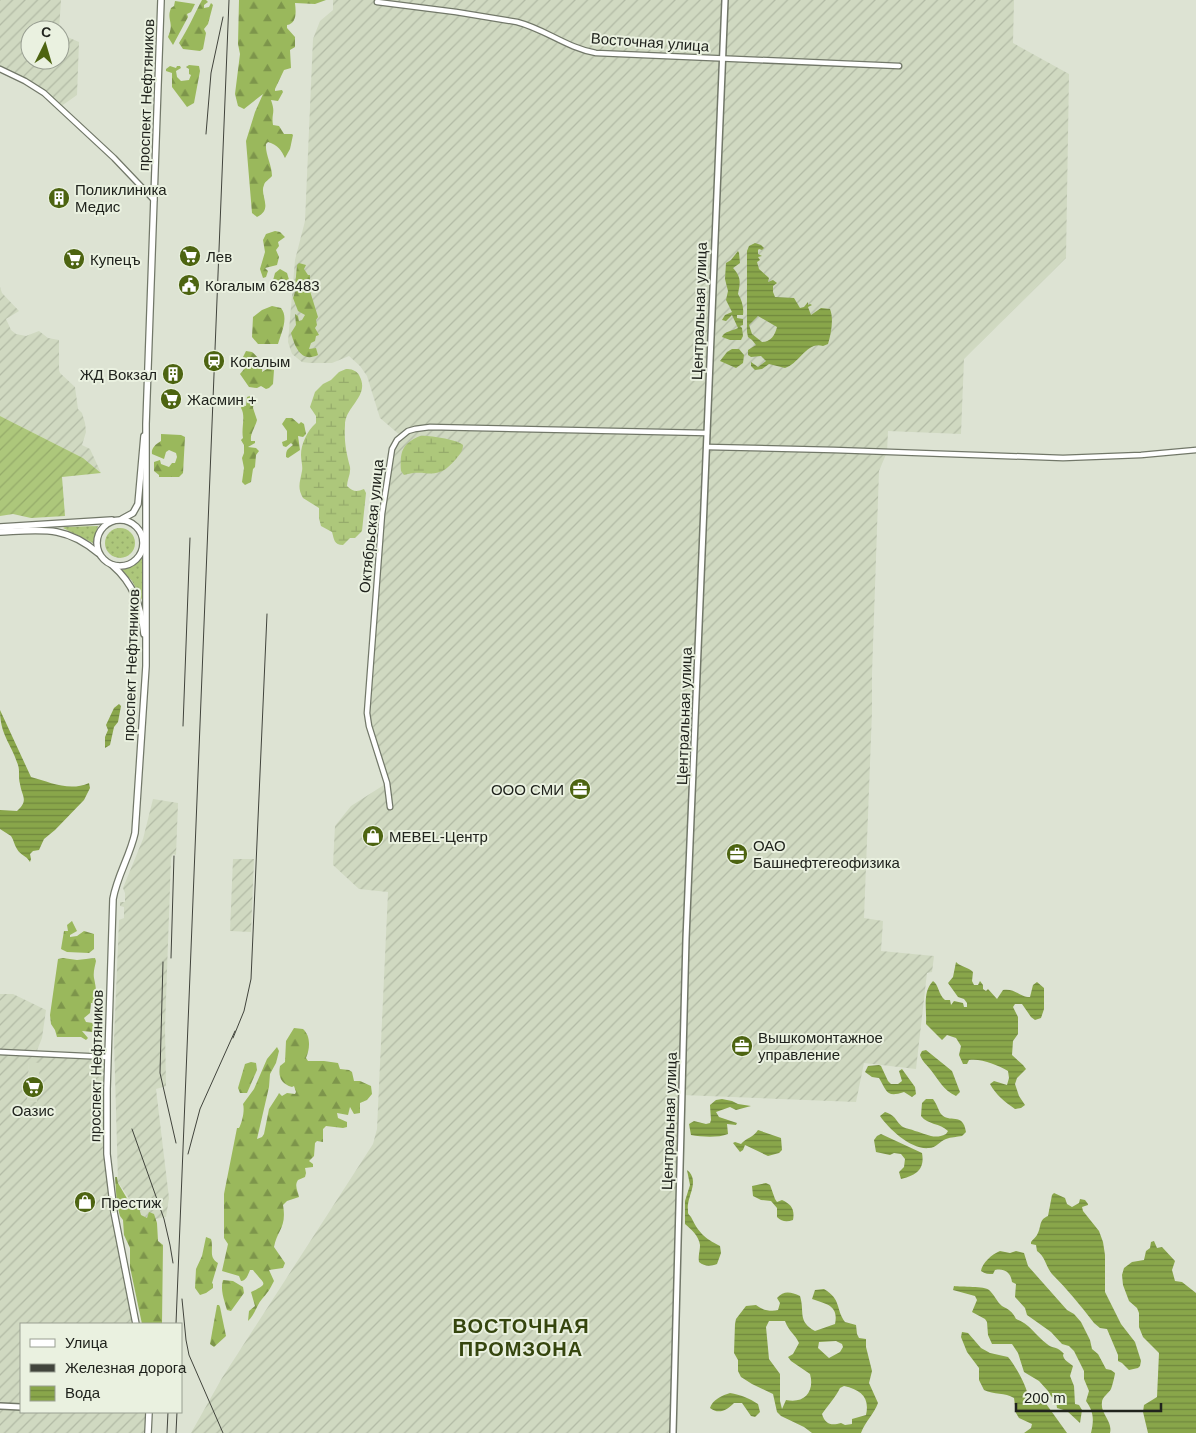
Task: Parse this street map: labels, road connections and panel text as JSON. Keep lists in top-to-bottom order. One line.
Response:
{"streets":{"main road":["проспект Нефтяников"],"street":["Восточная улица","Центральная улица","Октябрьская улица"]},"crossings":[["Восточная улица","Центральная улица"],["Центральная улица","Октябрьская улица"]],"districts":["ВОСТОЧНАЯ ПРОМЗОНА"],"places":{"building":["Поликлиника Медис","ЖД Вокзал"],"supermarket":["Лев","Купецъ","Жасмин +","Оазис"],"public building":["Когалым 628483"],"station":["Когалым"],"office":["ООО СМИ","ОАО Башнефтегеофизика","Вышкомонтажное управление"],"shop":["MEBEL-Центр","Престиж"]},"legend":["Улица","Железная дорога","Вода"],"scale_bar":"200 m","north":"top"}
